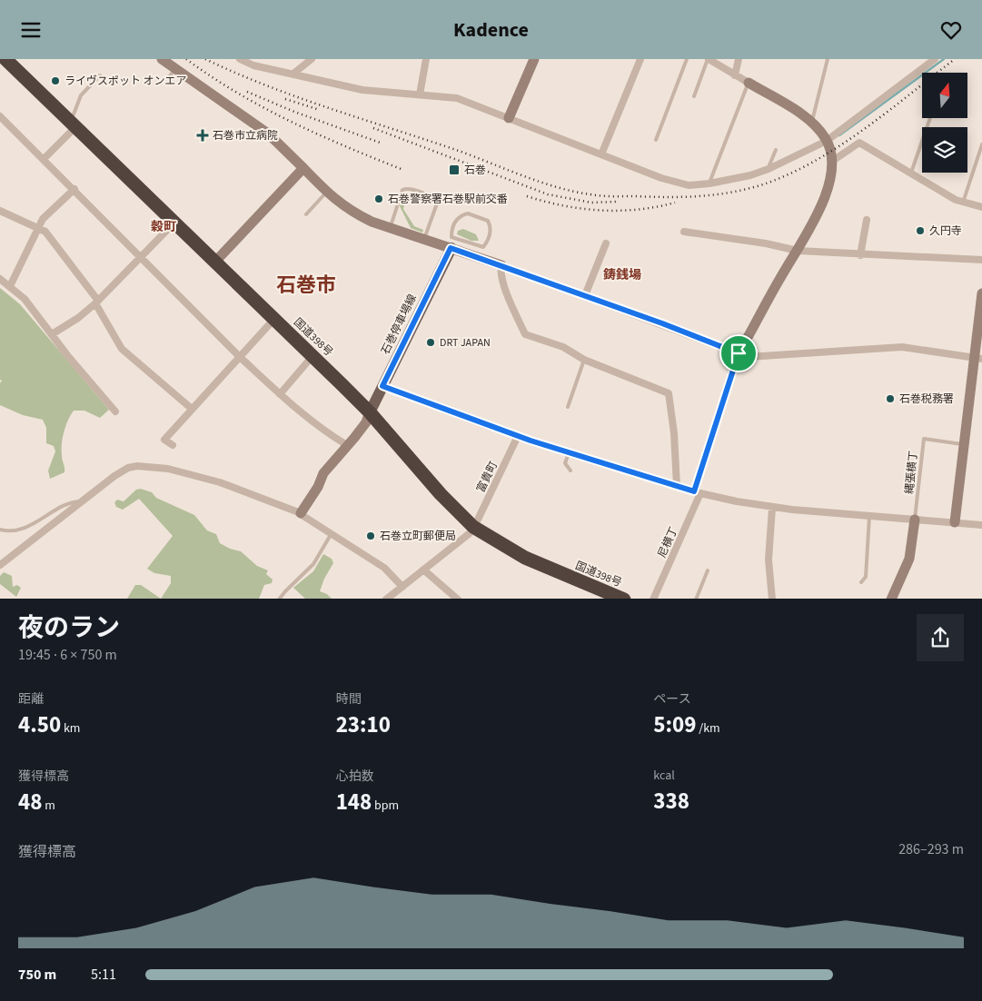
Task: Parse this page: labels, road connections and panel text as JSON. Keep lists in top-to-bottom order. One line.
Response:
{"streets":{"highway":["国道398号"],"main road":["石巻停車場線"],"street":["富貴町","尼横丁"],"lane":["縄張横丁"]},"crossings":[["石巻停車場線","国道398号"],["国道398号","富貴町"]],"districts":["穀町","鋳銭場","石巻市"],"places":{"other":["ライヴスポット オンエア","石巻警察署石巻駅前交番","久円寺","DRT JAPAN","石巻税務署","石巻立町郵便局"],"health":["石巻市立病院"],"transit":["石巻"]},"north":"top","page":{"header":"Kadence","heading":["夜のラン","19:45 · 6 × 750 m"],"stats":[["距離","4.50 km"],["時間","23:10"],["ペース","5:09 /km"],["獲得標高","48 m"],["心拍数","148 bpm"],["kcal","338"]],"chart":["獲得標高","286–293 m"],"list":[{"name":"750 m","note":"5:11"}]}}
